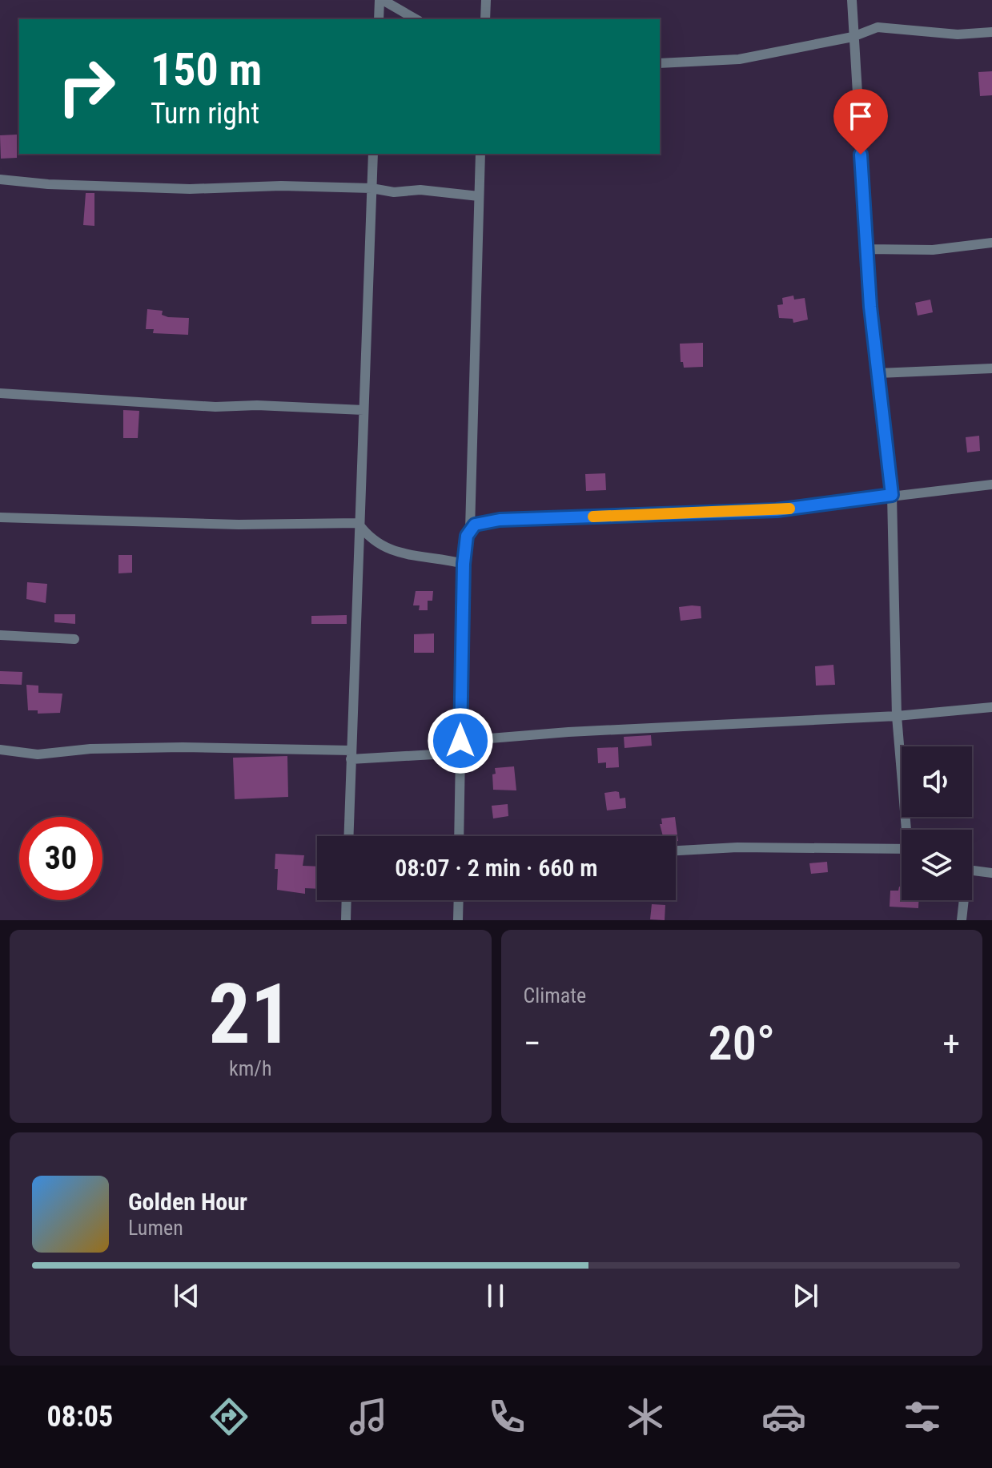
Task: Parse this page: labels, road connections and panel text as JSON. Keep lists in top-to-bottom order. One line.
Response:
{"page":{"turn":["150 m","Turn right"],"limit":"30","trip":"08:07 · 2 min · 660 m","tile":[["21","km/h"],"Climate"],"heat":["−","20°","+"],"song":["Golden Hour","Lumen"],"tabs":"08:05"}}
